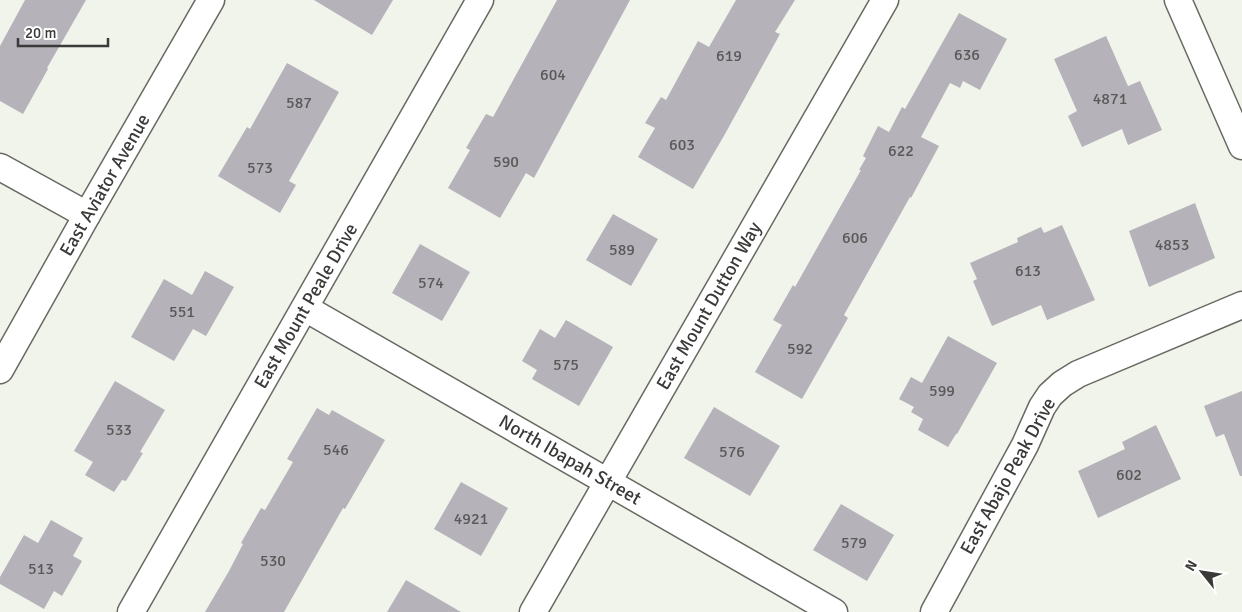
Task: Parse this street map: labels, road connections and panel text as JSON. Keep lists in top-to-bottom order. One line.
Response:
{"streets":{"street":["East Aviator Avenue","East Mount Peale Drive","East Mount Dutton Way","North Ibapah Street","East Abajo Peak Drive"]},"crossings":[["East Mount Peale Drive","North Ibapah Street"],["East Mount Dutton Way","North Ibapah Street"]],"house_numbers":["636","619","604","4871","587","603","622","590","573","606","4853","589","613","574","551","592","575","599","533","546","576","602","4921","579","530","513"],"scale_bar":"20 m","north":"top left"}
